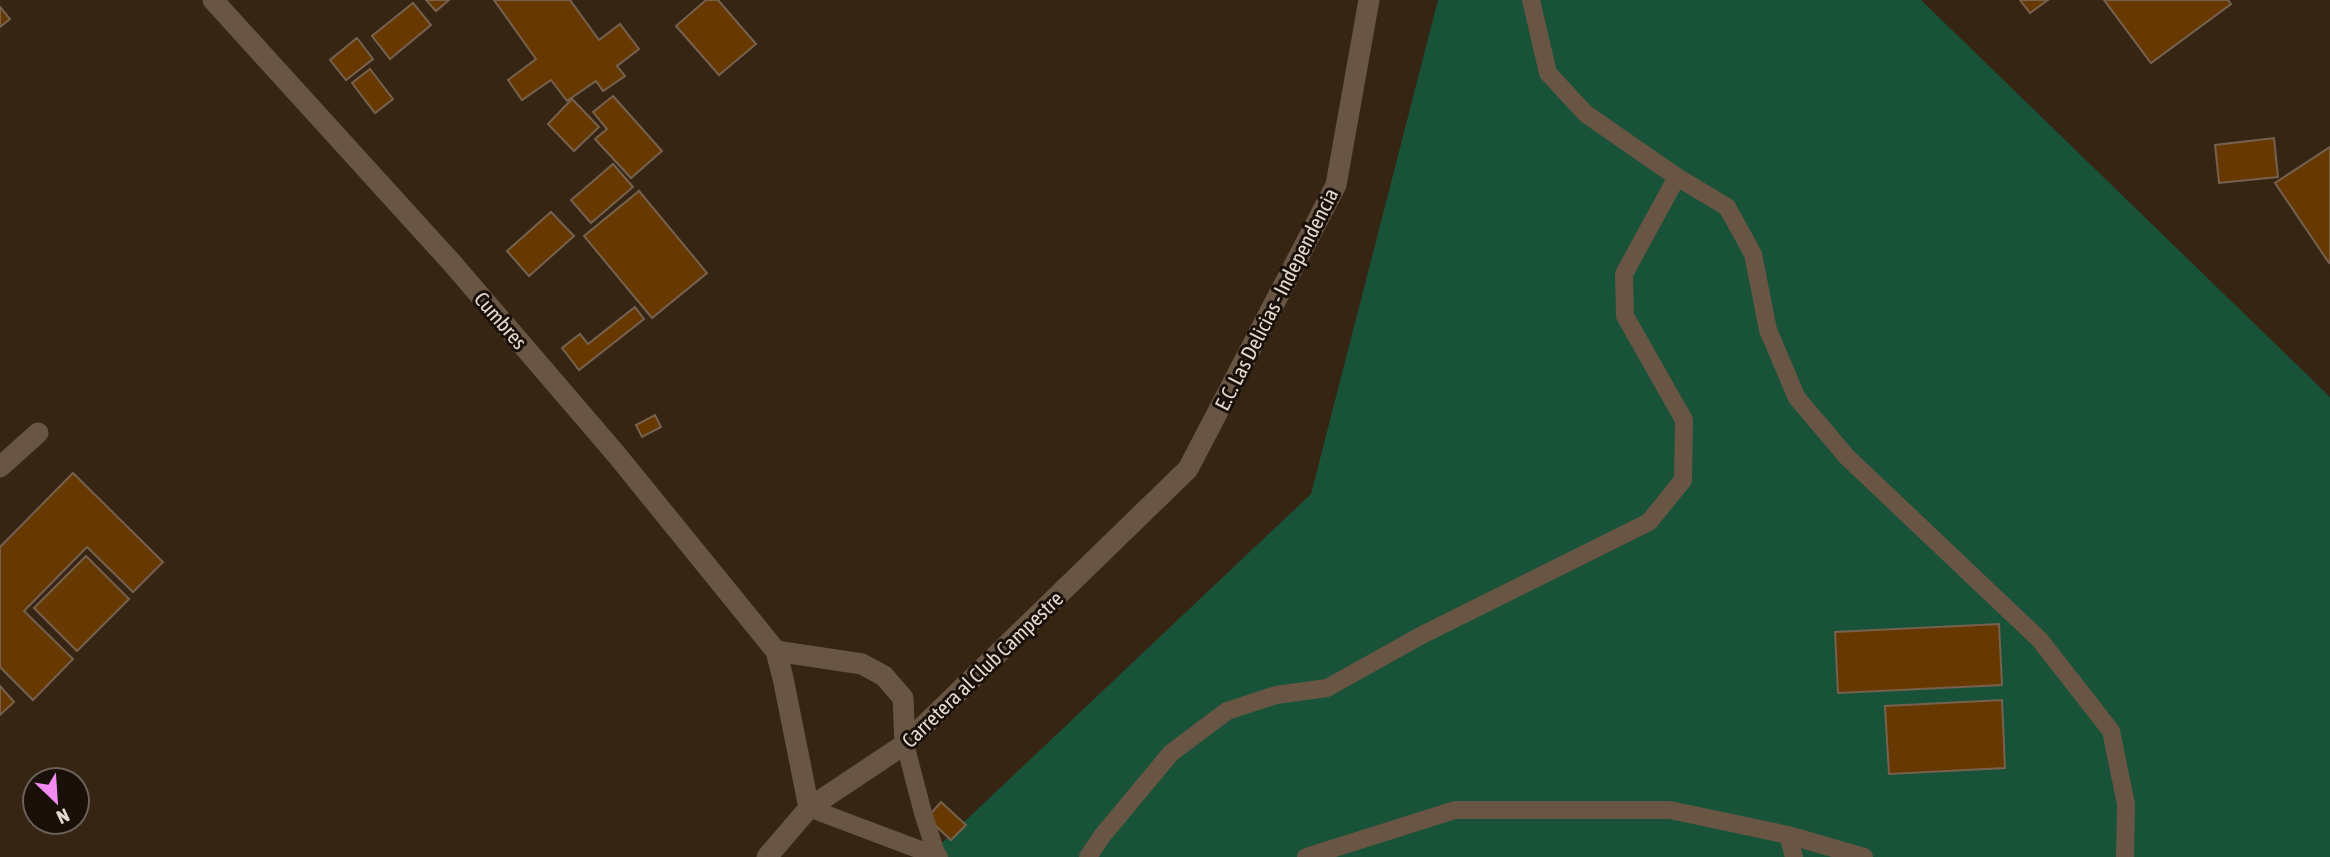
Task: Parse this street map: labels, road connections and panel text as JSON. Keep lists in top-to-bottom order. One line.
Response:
{"streets":{"street":["E.C. Las Delicias - Independencia","Cumbres","Carretera al Club Campestre"]},"crossings":[["E.C. Las Delicias - Independencia","Carretera al Club Campestre"],["Cumbres","Carretera al Club Campestre"]],"north":"bottom right"}
